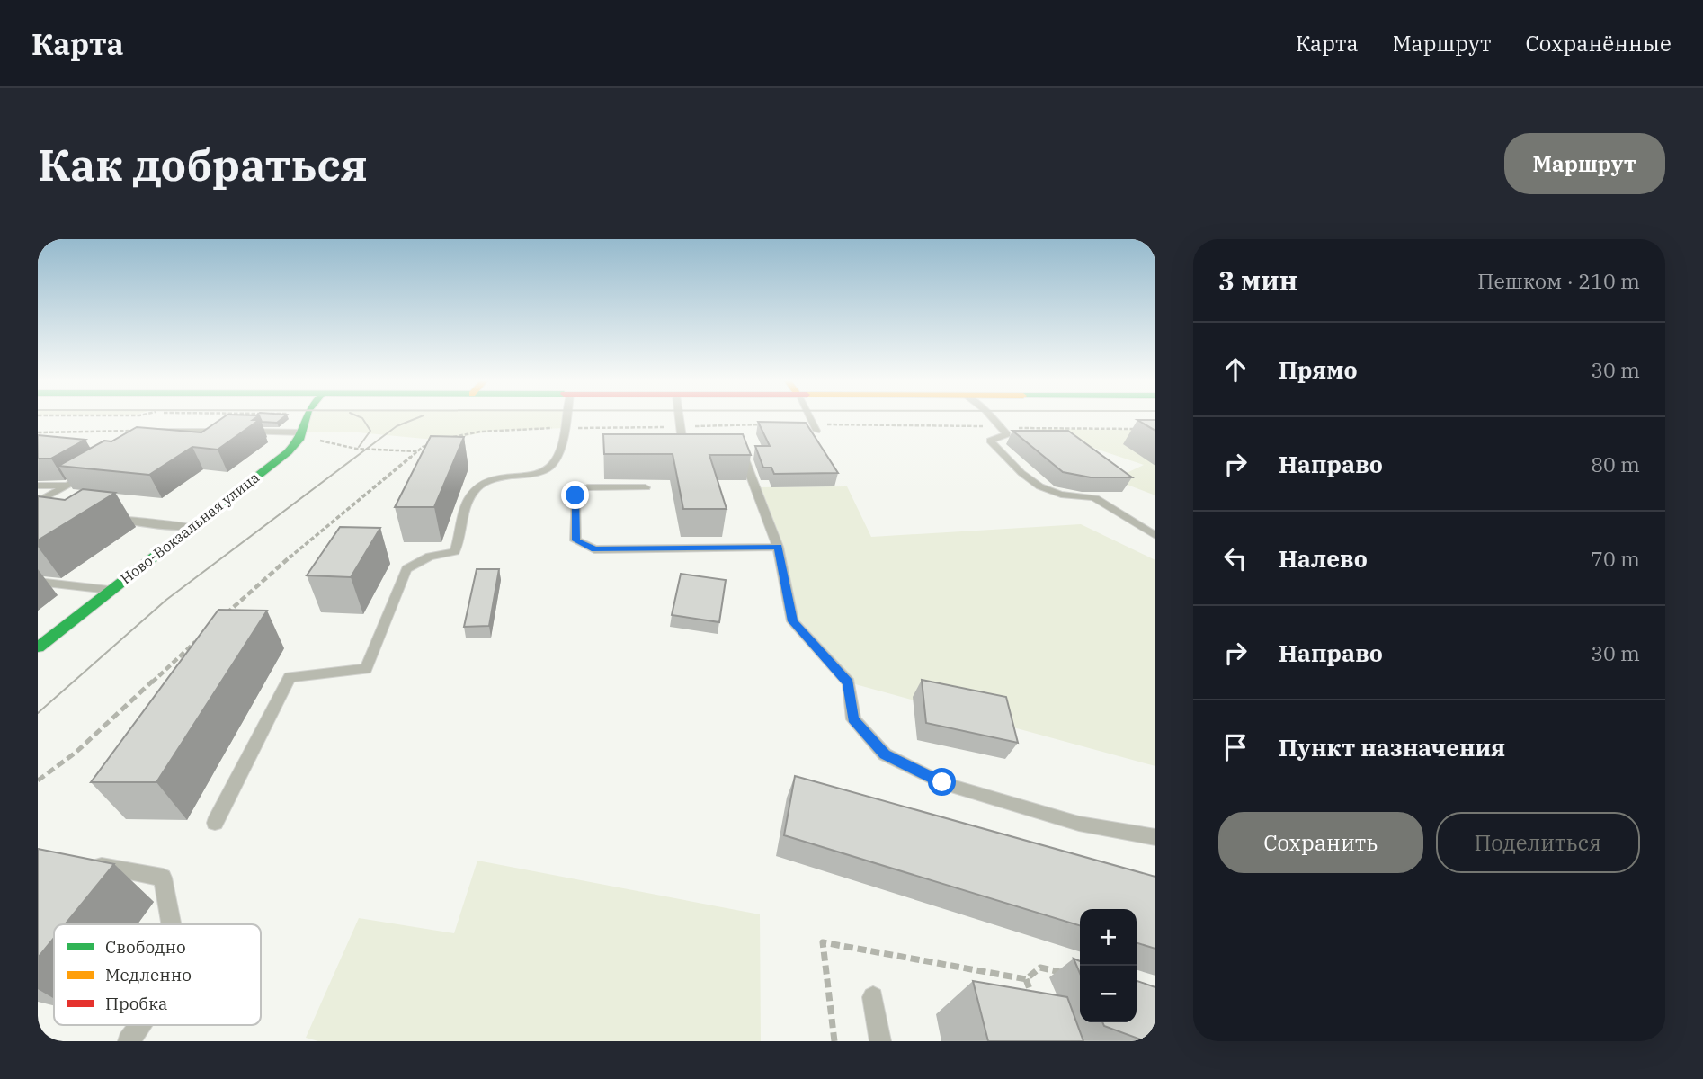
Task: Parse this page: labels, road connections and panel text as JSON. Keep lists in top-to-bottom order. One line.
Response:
{"streets":{"main road":["Ново-Вокзальная улица"]},"legend":["Свободно","Медленно","Пробка"],"page":{"header":"Карта","nav":["Карта","Маршрут","Сохранённые"],"buttons":["Маршрут",["Сохранить","Поделиться"]],"title":"Как добраться","heading":["3 мин","Пешком · 210 m"],"list":[["Прямо","30 m"],["Направо","80 m"],["Налево","70 m"],["Направо","30 m"],"Пункт назначения"],"map_buttons":["+","−"]}}
